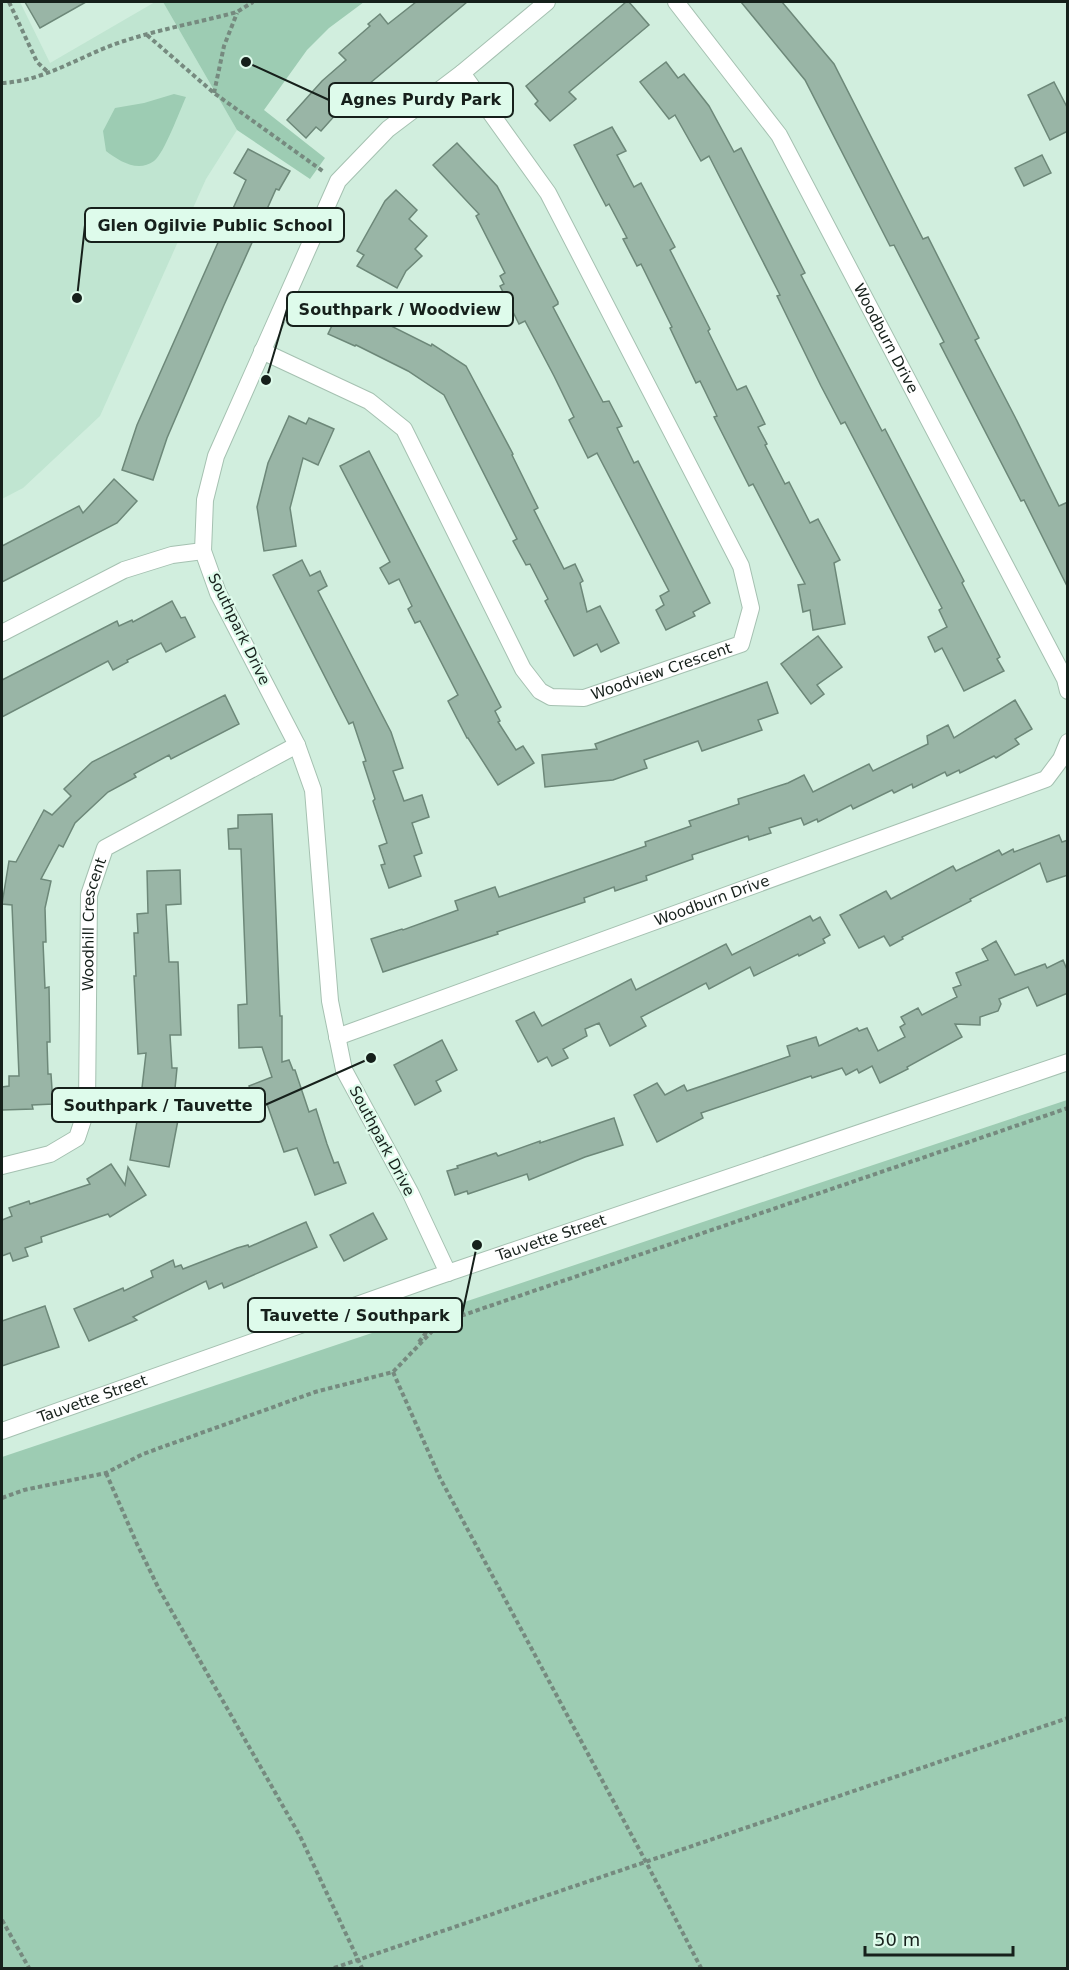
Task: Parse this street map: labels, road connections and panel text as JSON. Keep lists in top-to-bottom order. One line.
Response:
{"streets":{"street":["Woodburn Drive","Southpark Drive","Woodview Crescent","Woodhill Crescent","Tauvette Street"]},"crossings":[["Woodburn Drive","Southpark Drive"],["Southpark Drive","Woodview Crescent"],["Southpark Drive","Woodhill Crescent"],["Southpark Drive","Tauvette Street"]],"places":["Agnes Purdy Park","Glen Ogilvie Public School","Southpark / Woodview","Southpark / Tauvette","Tauvette / Southpark"],"scale_bar":"50 m"}
